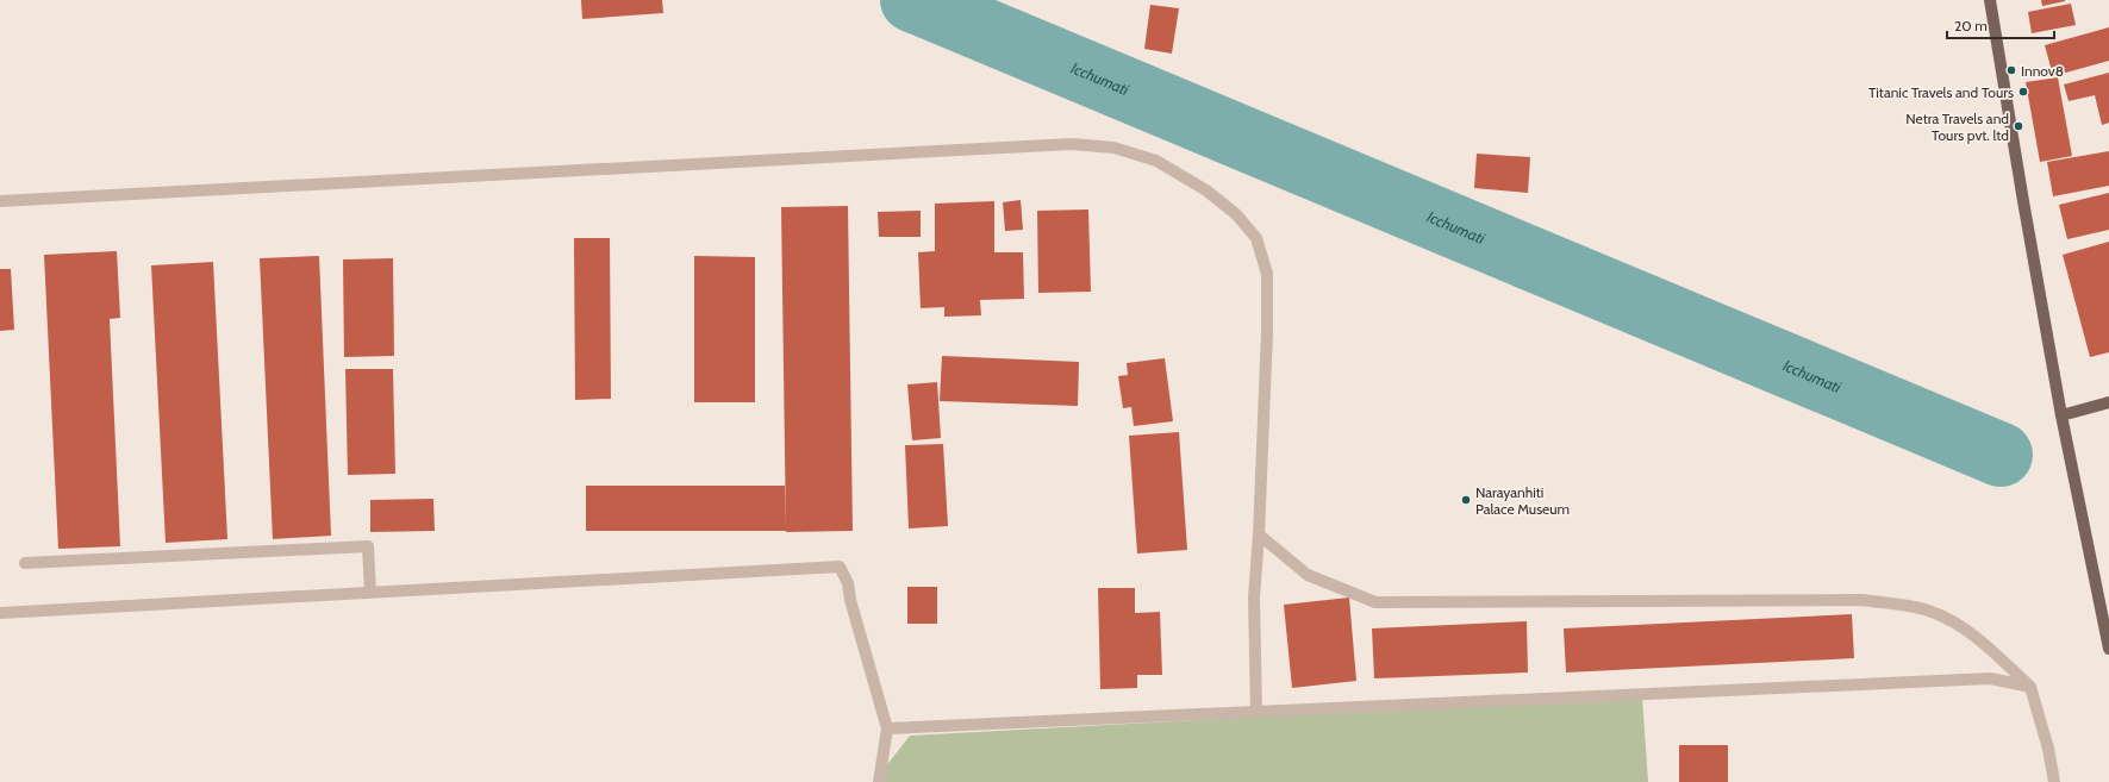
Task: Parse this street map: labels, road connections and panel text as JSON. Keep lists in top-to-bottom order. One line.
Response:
{"water":["Icchumati"],"places":["Innov8","Titanic Travels and Tours","Netra Travels and Tours pvt. ltd","Narayanhiti Palace Museum"],"scale_bar":"20 m"}
